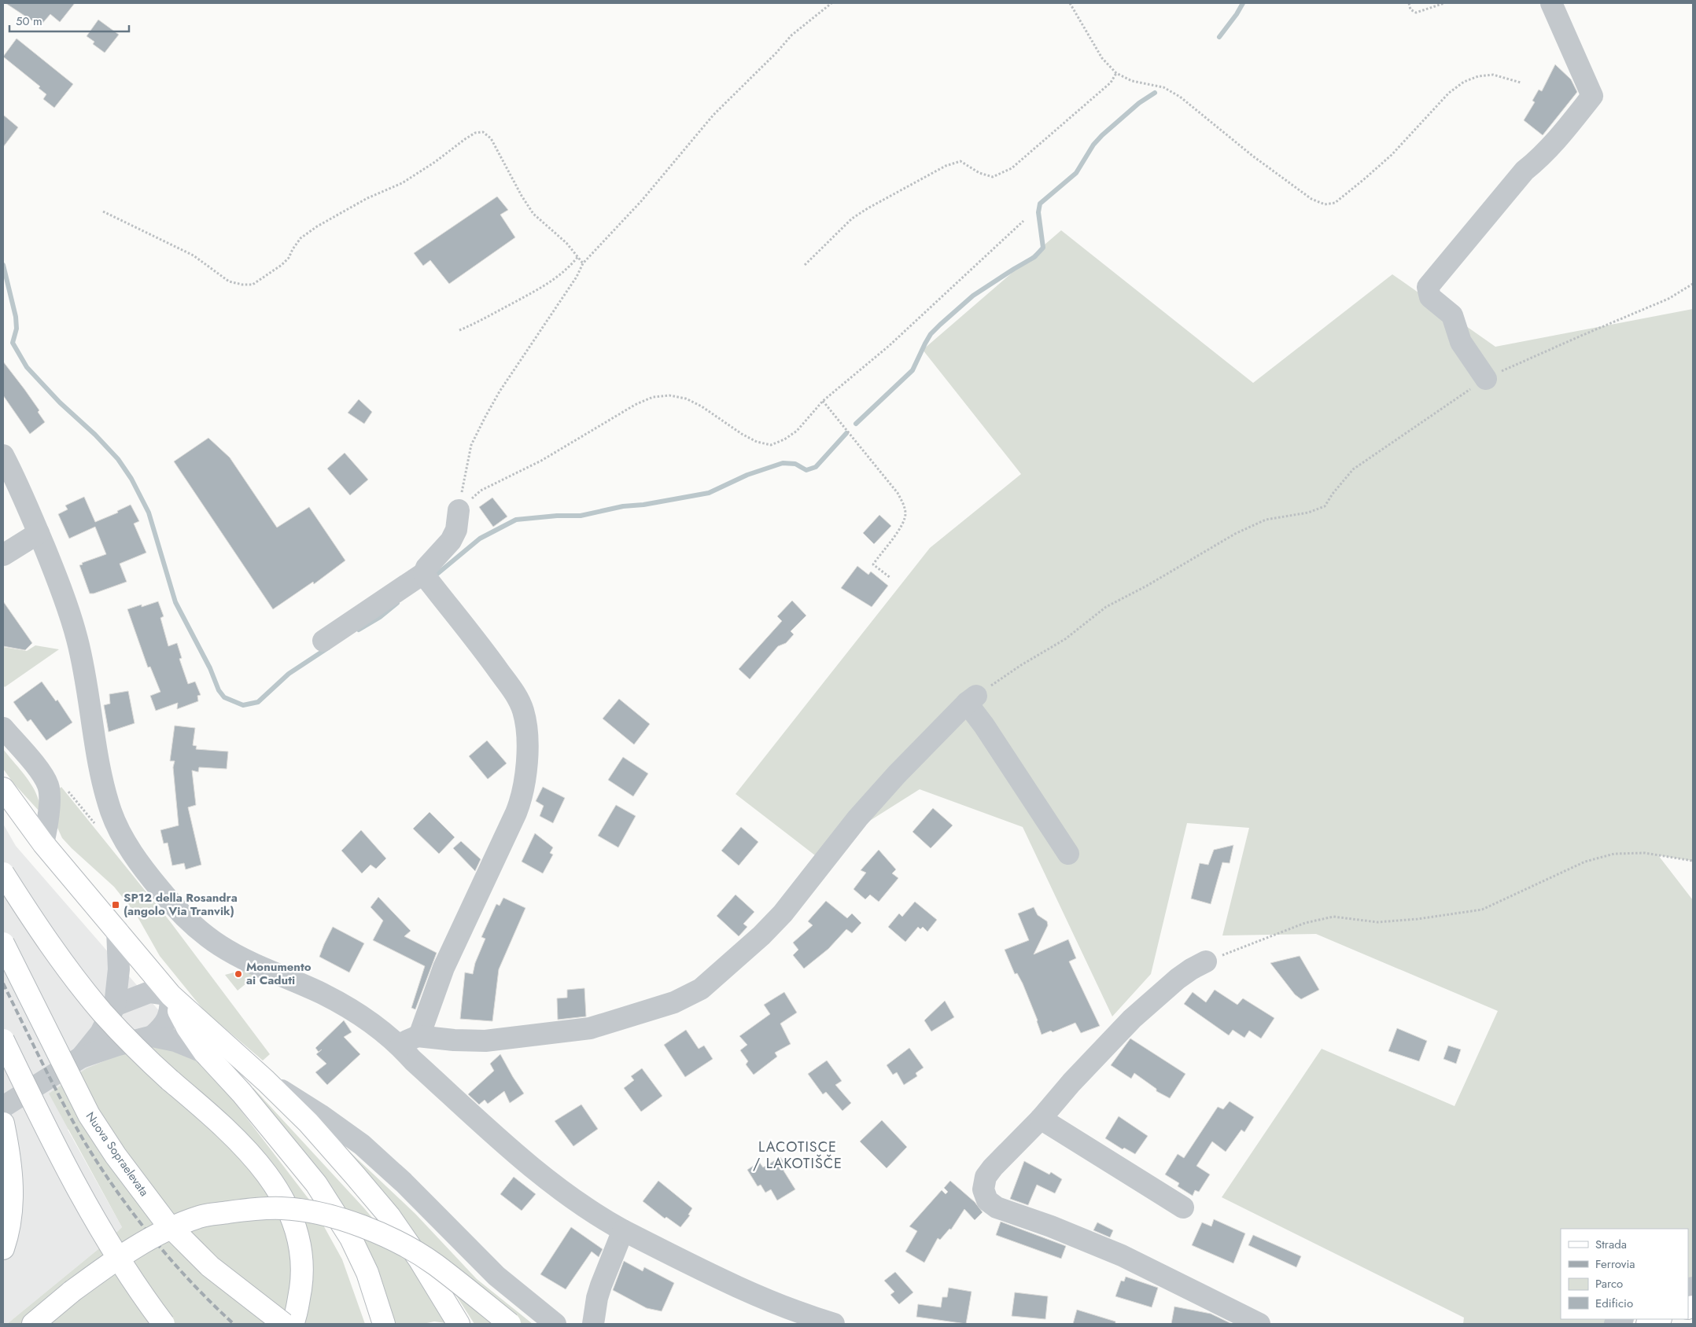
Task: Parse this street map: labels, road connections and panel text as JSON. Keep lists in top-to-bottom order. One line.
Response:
{"streets":{"main road":["Nuova Sopraelevata"]},"districts":["LACOTISCE / LAKOTIŠČE"],"places":{"transit":["SP12 della Rosandra (angolo Via Tranvik)"],"other":["Monumento ai Caduti"]},"legend":["Strada","Ferrovia","Parco","Edificio"],"scale_bar":"50 m"}
